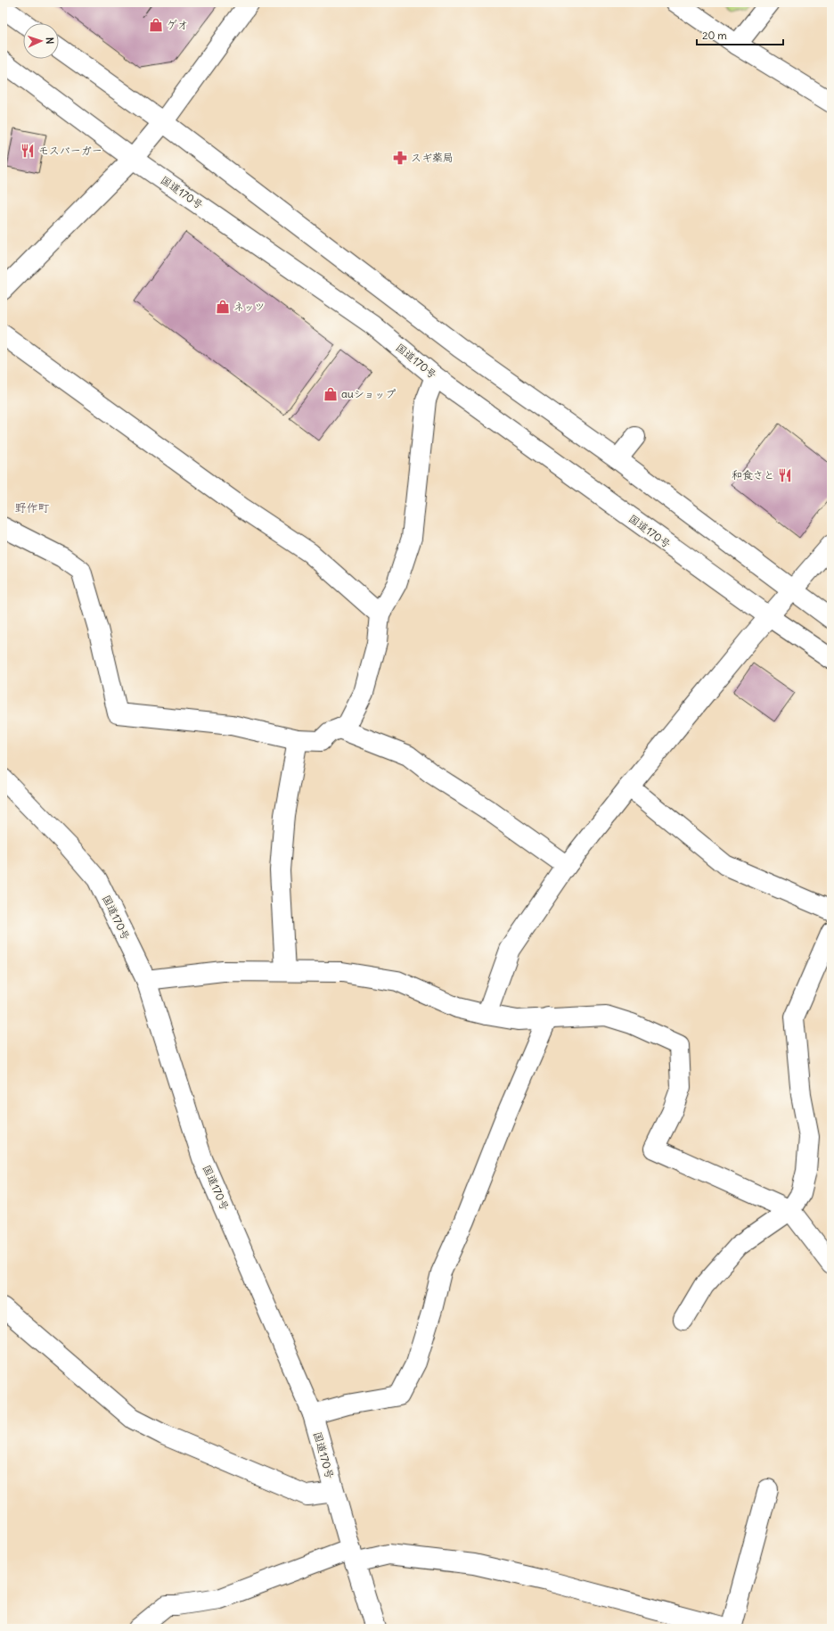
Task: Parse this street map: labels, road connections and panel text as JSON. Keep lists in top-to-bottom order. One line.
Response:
{"streets":{"main road":["国道170号"]},"districts":["野作町"],"places":{"shop":["ゲオ","ネッツ","auショップ"],"restaurant":["モスバーガー","和食さと"],"pharmacy":["スギ薬局"]},"scale_bar":"20 m","north":"right"}
